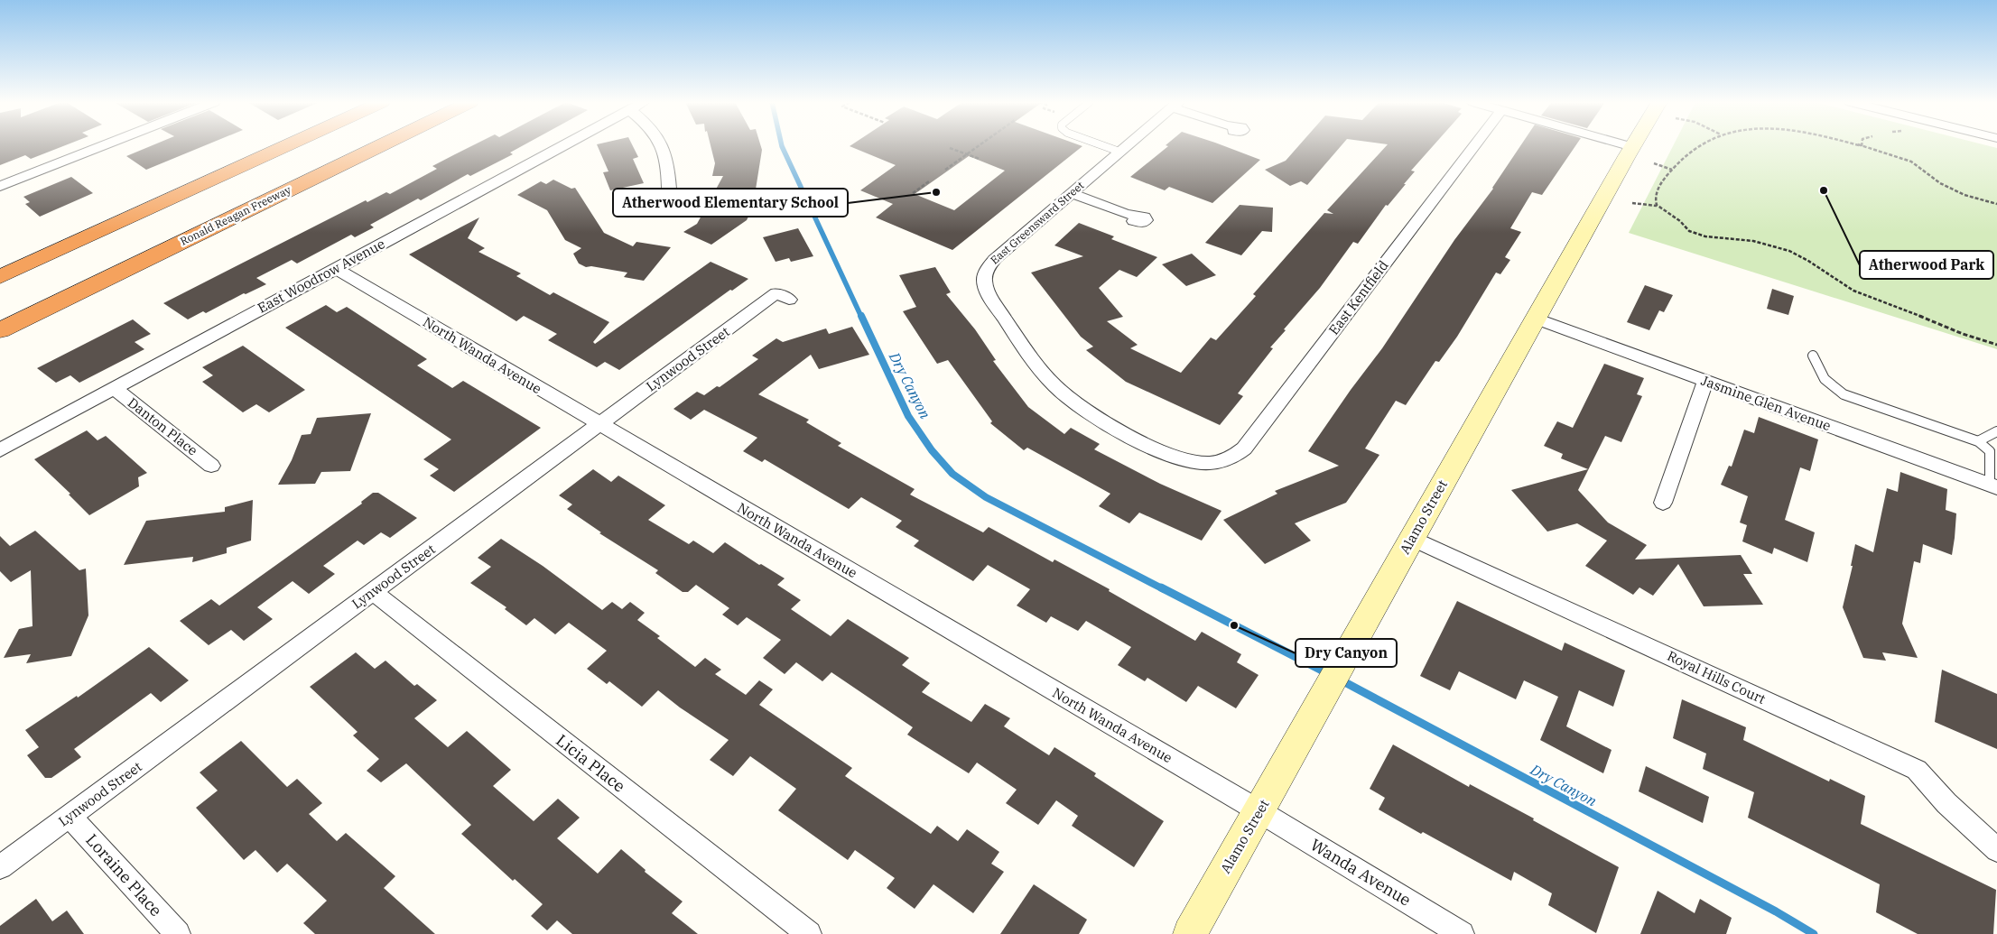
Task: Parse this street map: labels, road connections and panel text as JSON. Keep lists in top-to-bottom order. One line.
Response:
{"streets":{"highway":["Ronald Reagan Freeway"],"main road":["Alamo Street"],"street":["East Greensward Street","East Woodrow Avenue","East Kentfield","North Wanda Avenue","Lynwood Street","Jasmine Glen Avenue","Danton Place","Royal Hills Court","Licia Place","Wanda Avenue","Loraine Place"]},"crossings":[["East Greensward Street","East Kentfield"],["East Woodrow Avenue","North Wanda Avenue"],["East Woodrow Avenue","Danton Place"],["North Wanda Avenue","Lynwood Street"],["North Wanda Avenue","Alamo Street"],["North Wanda Avenue","Wanda Avenue"],["Lynwood Street","Licia Place"],["Lynwood Street","Loraine Place"],["Jasmine Glen Avenue","Alamo Street"],["Alamo Street","Royal Hills Court"],["Alamo Street","Wanda Avenue"]],"water":["Dry Canyon"],"places":["Atherwood Park","Atherwood Elementary School","Dry Canyon"]}
